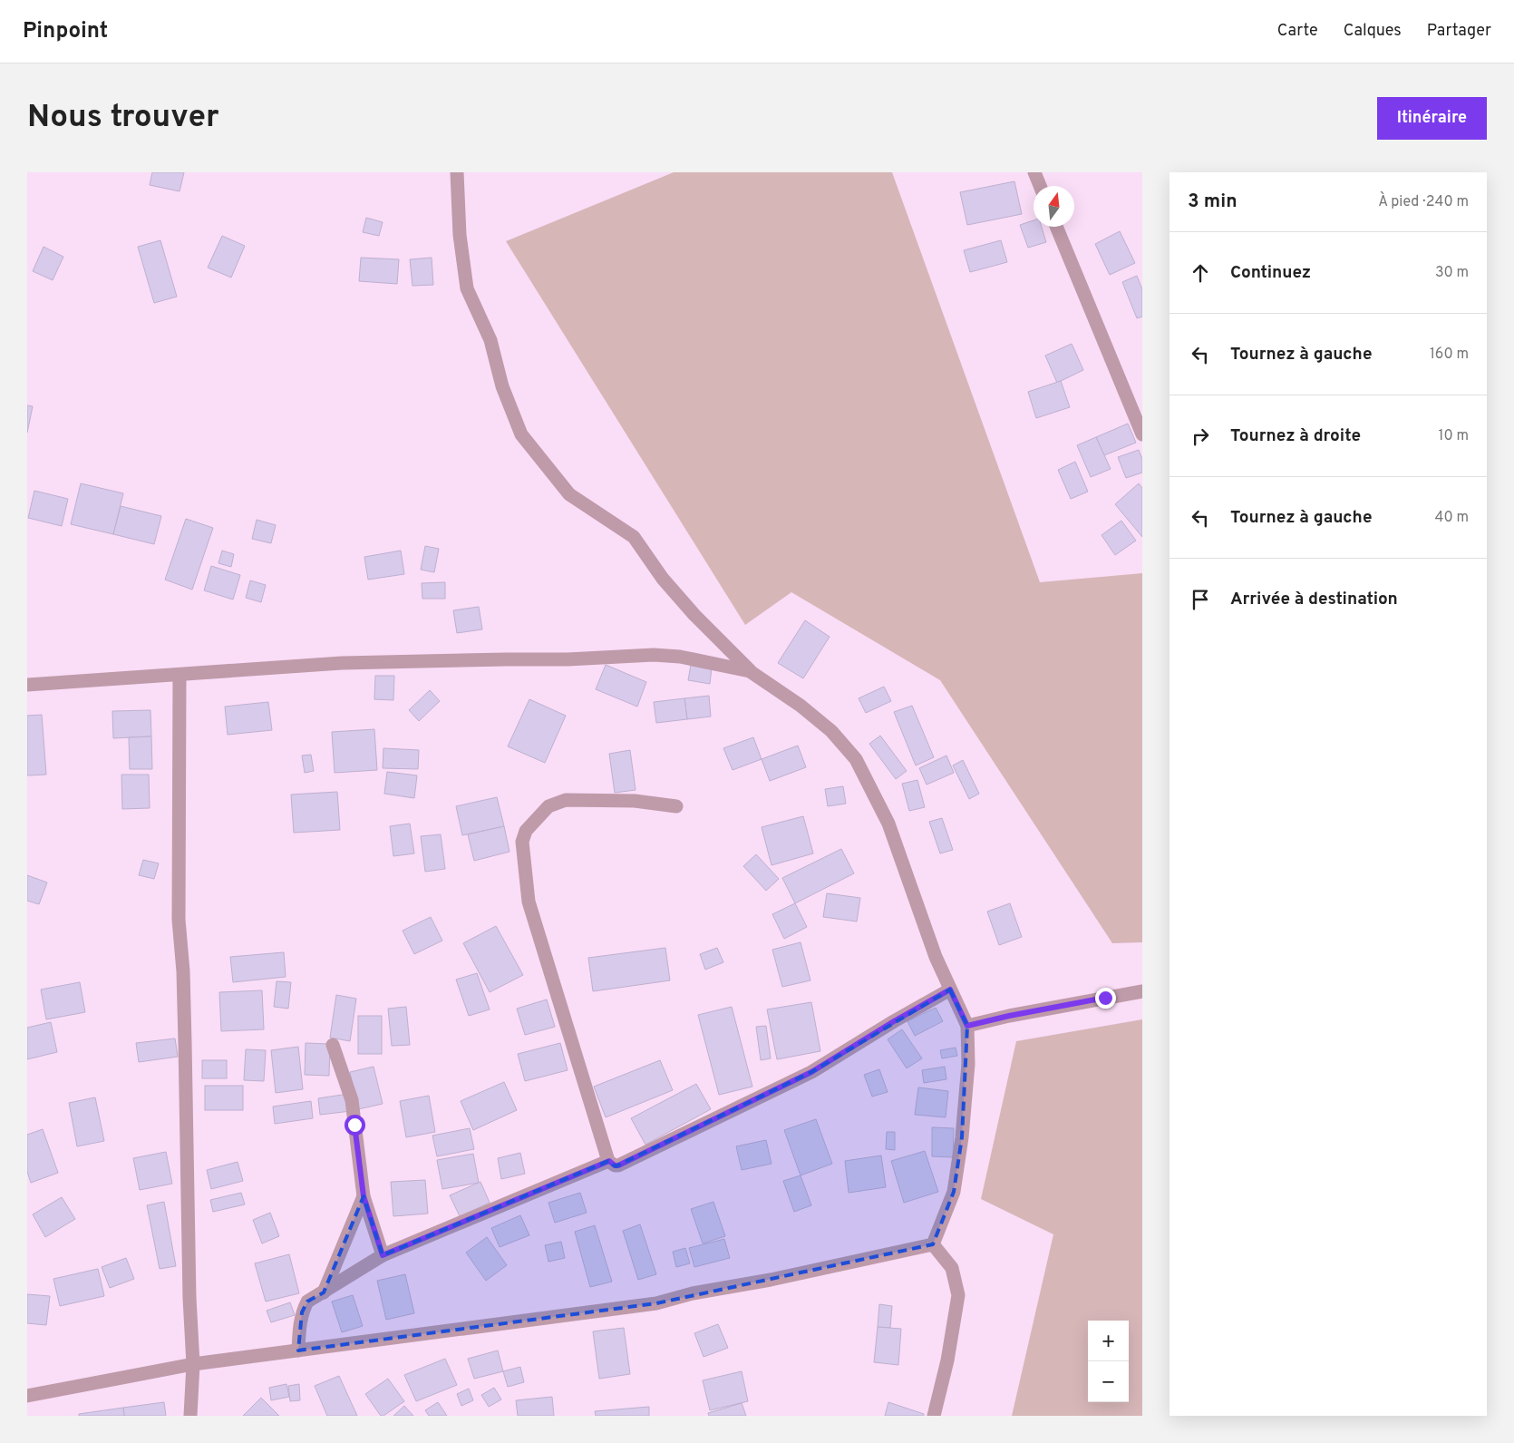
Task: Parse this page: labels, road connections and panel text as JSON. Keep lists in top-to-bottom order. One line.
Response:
{"north":"top","page":{"header":"Pinpoint","nav":["Carte","Calques","Partager"],"buttons":"Itinéraire","title":"Nous trouver","heading":["3 min","À pied · 240 m"],"list":[["Continuez","30 m"],["Tournez à gauche","160 m"],["Tournez à droite","10 m"],["Tournez à gauche","40 m"],"Arrivée à destination"],"map_buttons":["+","−"]}}
